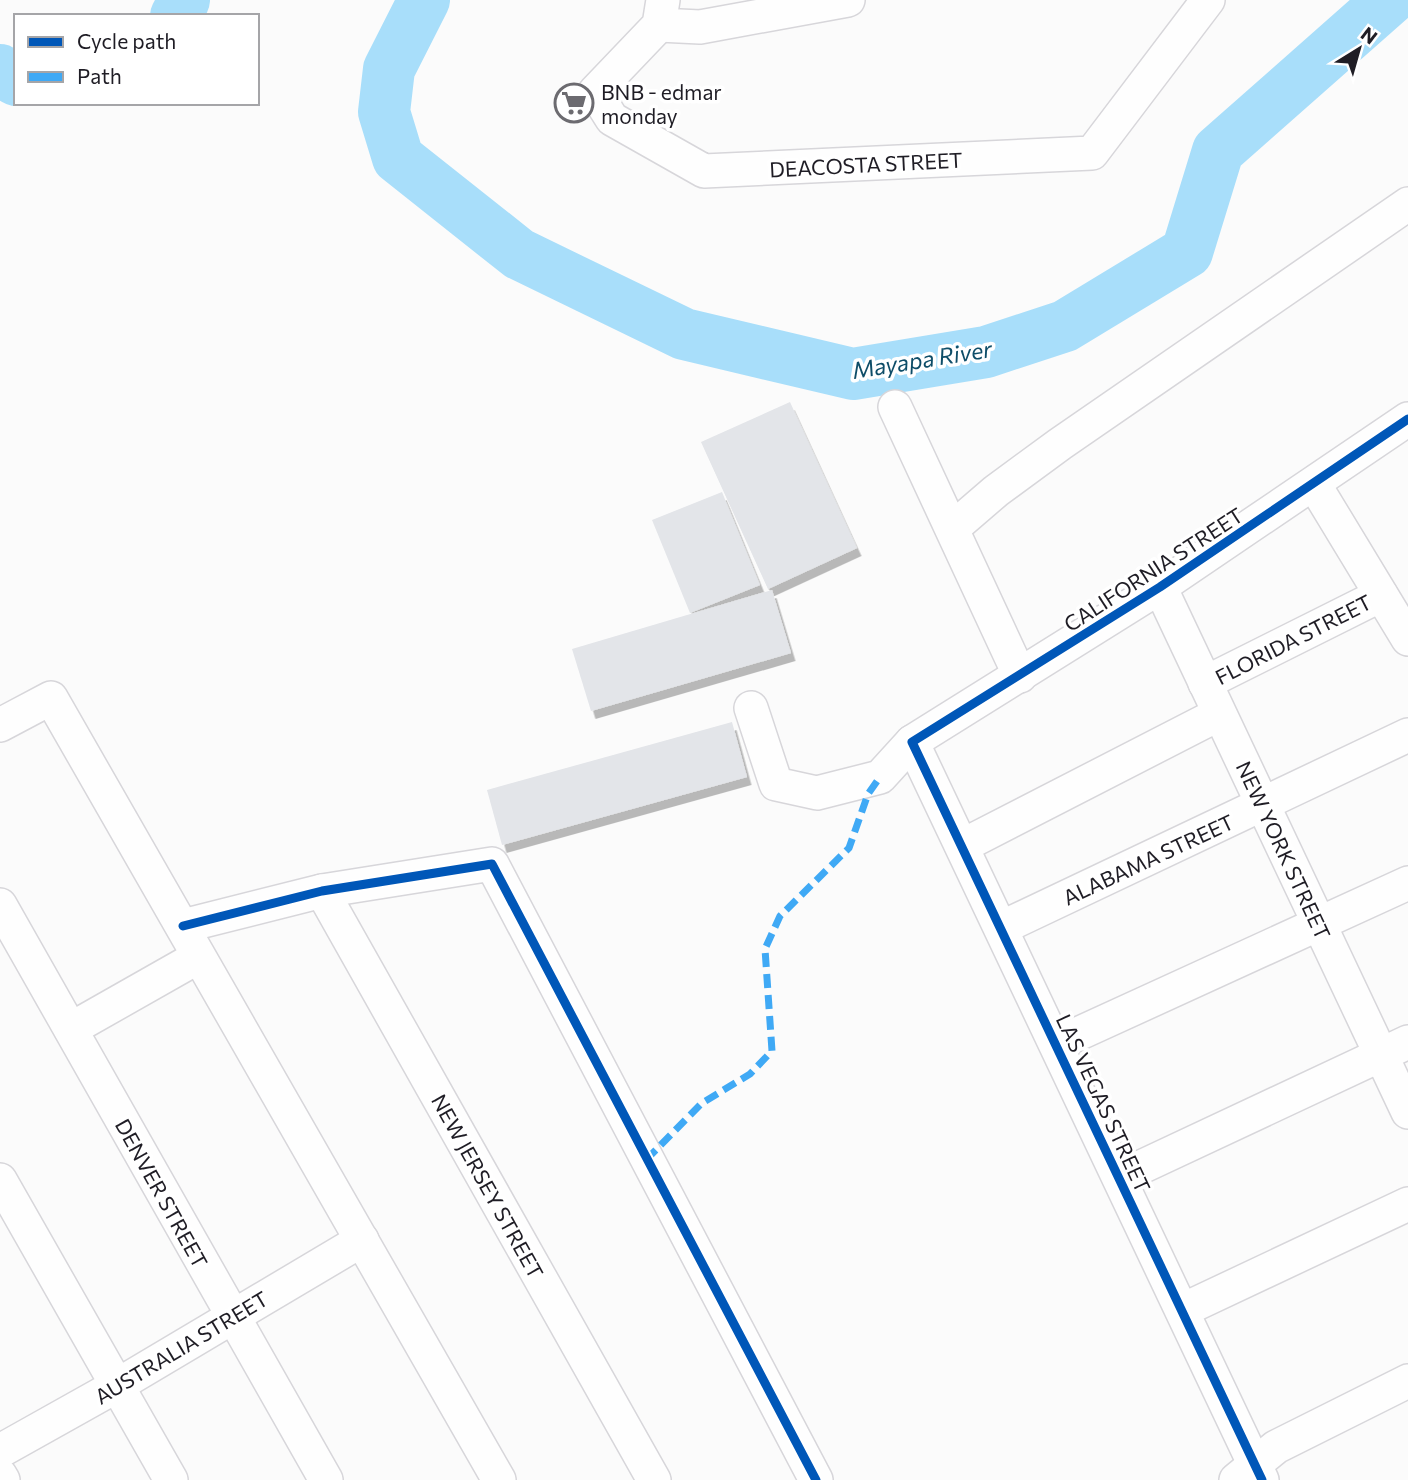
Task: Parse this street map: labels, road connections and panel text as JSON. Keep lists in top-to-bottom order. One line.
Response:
{"streets":{"street":["DEACOSTA STREET","CALIFORNIA STREET","FLORIDA STREET","NEW YORK STREET","ALABAMA STREET","LAS VEGAS STREET","NEW JERSEY STREET","DENVER STREET","AUSTRALIA STREET"]},"crossings":[["CALIFORNIA STREET","NEW YORK STREET"],["CALIFORNIA STREET","LAS VEGAS STREET"],["FLORIDA STREET","NEW YORK STREET"],["NEW YORK STREET","ALABAMA STREET"],["ALABAMA STREET","LAS VEGAS STREET"],["DENVER STREET","AUSTRALIA STREET"]],"water":["Mayapa River"],"places":{"supermarket":["BNB - edmar monday"]},"legend":["Cycle path","Path"],"north":"top right"}
